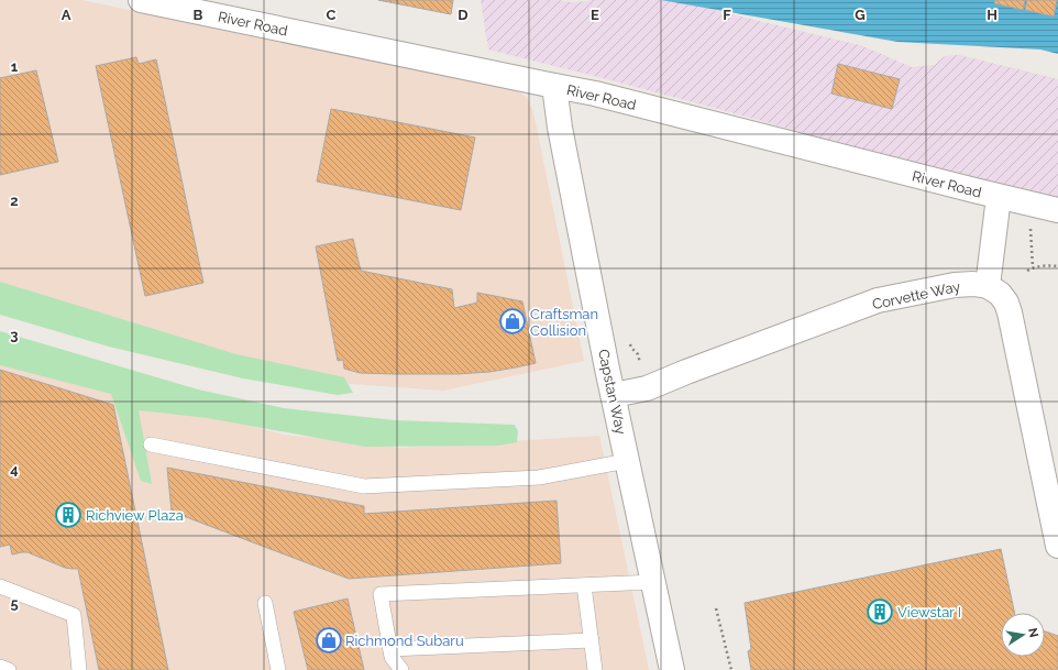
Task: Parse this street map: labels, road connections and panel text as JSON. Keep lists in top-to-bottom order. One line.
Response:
{"streets":{"street":["River Road","Corvette Way","Capstan Way"]},"crossings":[["River Road","Capstan Way"],["Corvette Way","Capstan Way"]],"places":{"shop":["Craftsman Collision","Richmond Subaru"],"building":["Richview Plaza","Viewstar I"]},"north":"right","grid":{"columns":["A","B","C","D","E","F","G","H"],"rows":["1","2","3","4","5"]}}
